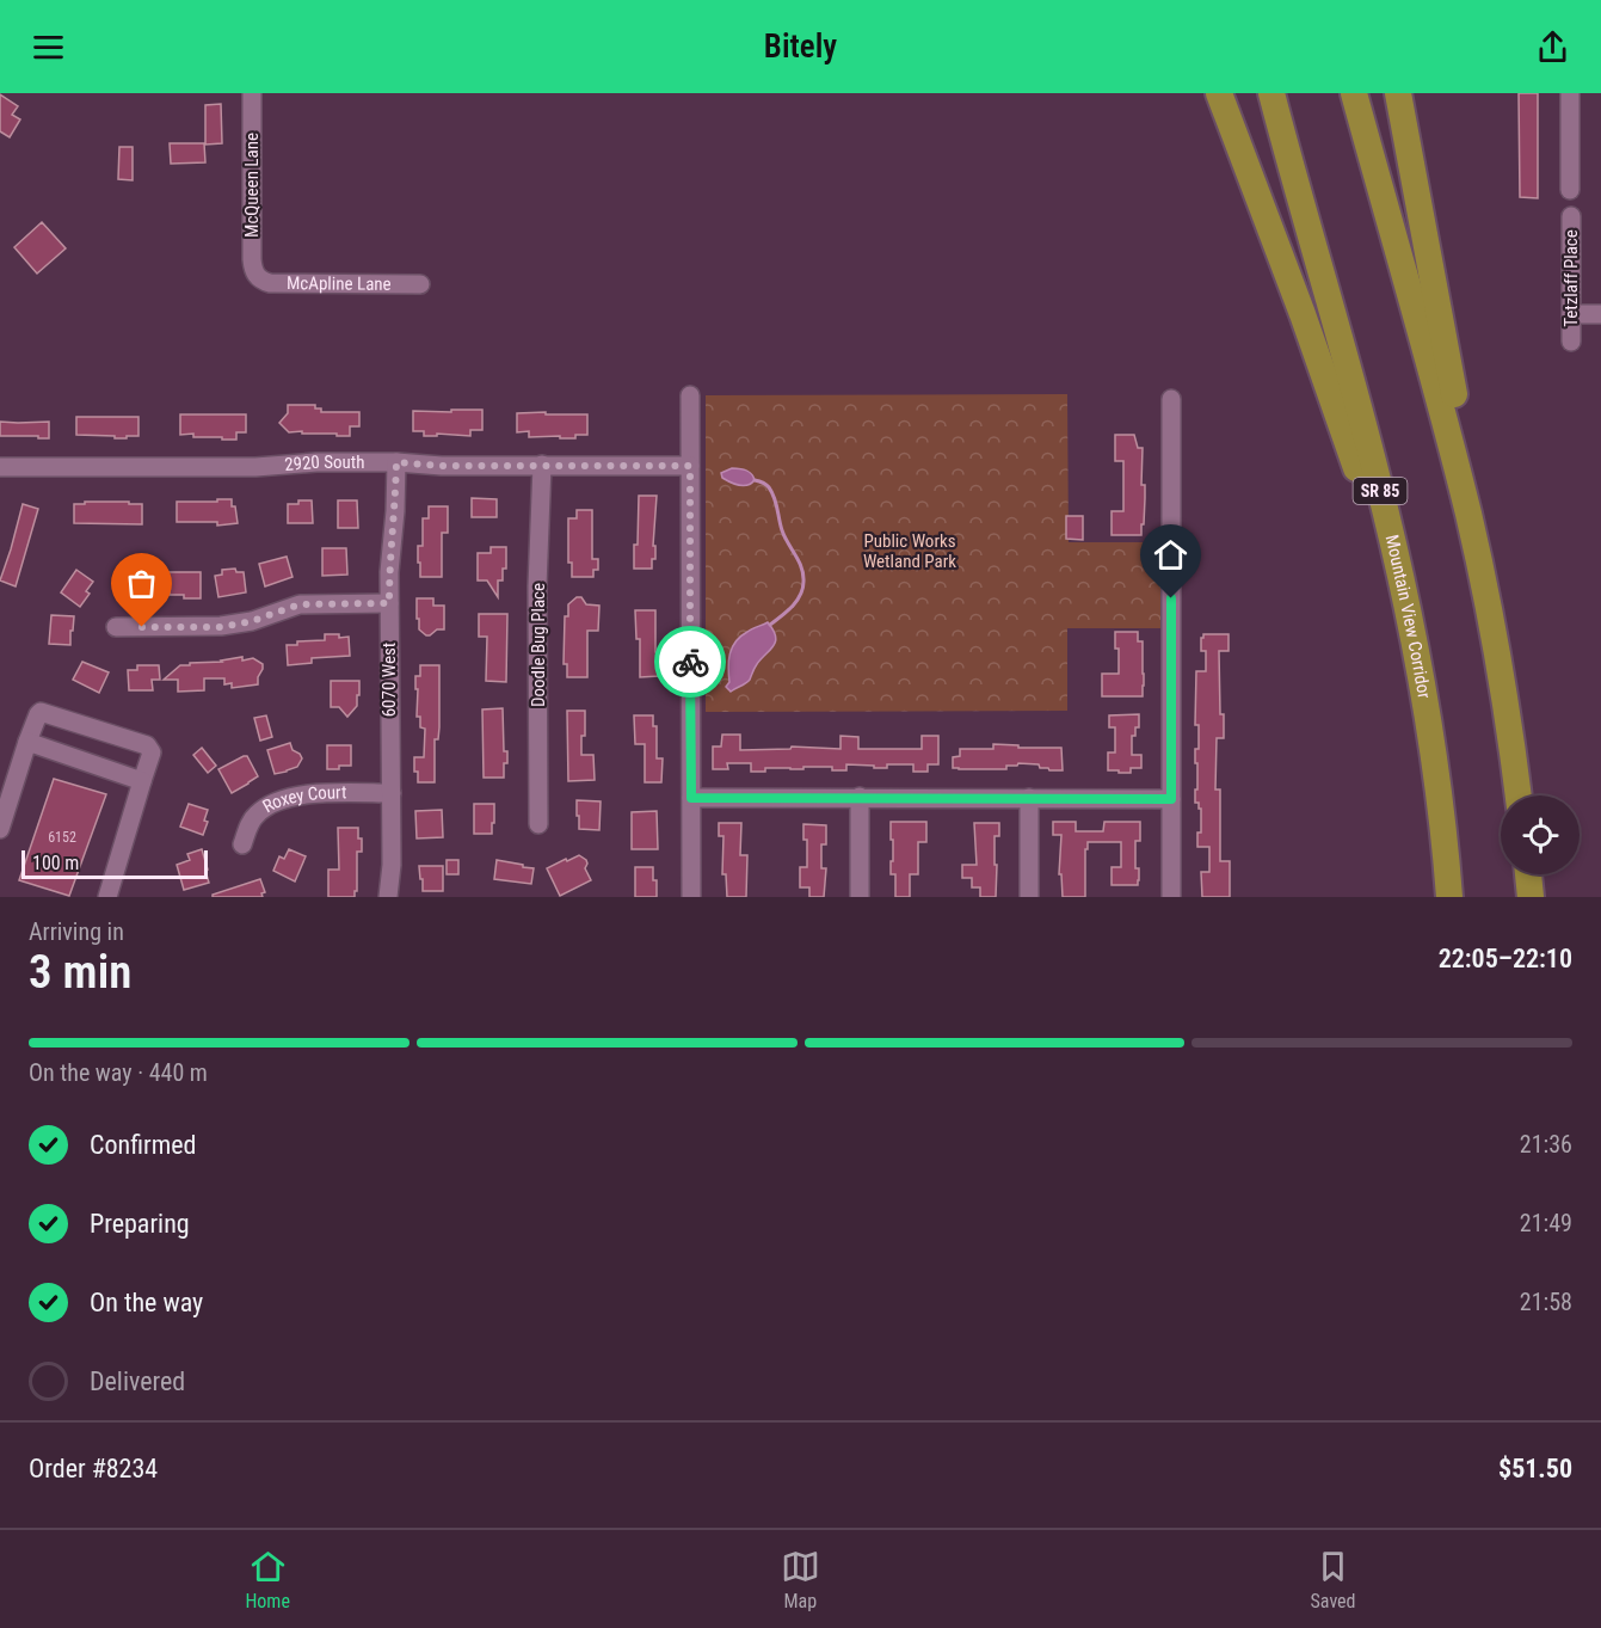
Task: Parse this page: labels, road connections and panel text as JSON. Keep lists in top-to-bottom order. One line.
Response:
{"streets":{"highway":["SR 85","Mountain View Corridor"],"street":["McQueen Lane","Tetzlaff Place","McApline Lane","2920 South","Doodle Bug Place","6070 West","Roxey Court"]},"crossings":[["McQueen Lane","McApline Lane"],["2920 South","Doodle Bug Place"],["2920 South","6070 West"],["6070 West","Roxey Court"]],"parks":["Public Works Wetland Park"],"house_numbers":["6152"],"scale_bar":"100 m","page":{"header":"Bitely","scale":"100 m","heading":["3 min","Arriving in","22:05–22:10"],"panel":["Order #8234","$51.50"],"bar":"On the way · 440 m","list":[["Confirmed","21:36"],["Preparing","21:49"],["On the way","21:58"],"Delivered"],"tabs":["Home","Map","Saved"]}}
